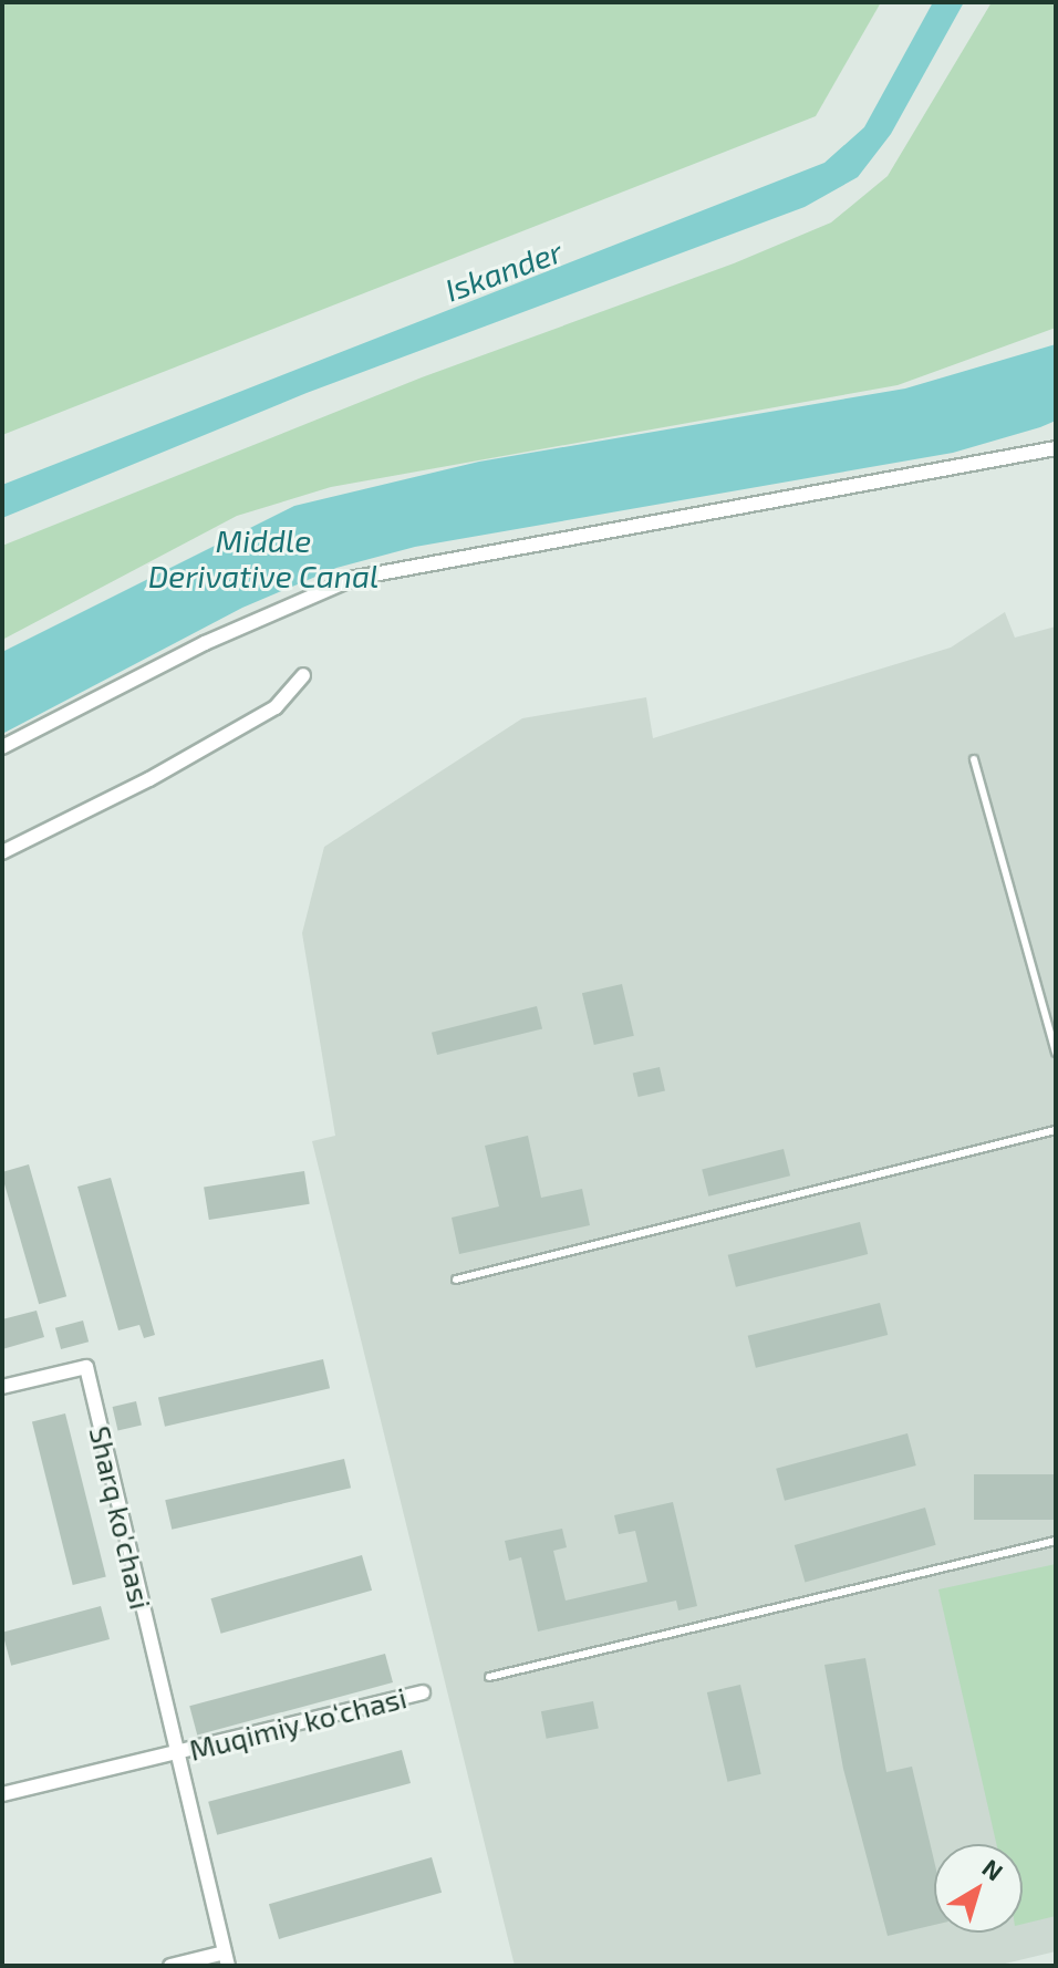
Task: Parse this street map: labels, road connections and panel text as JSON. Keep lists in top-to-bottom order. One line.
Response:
{"streets":{"street":["Sharq ko'chasi","Muqimiy ko‘chasi"]},"crossings":[["Sharq ko'chasi","Muqimiy ko‘chasi"]],"water":["Iskander","Middle Derivative Canal"],"north":"top right"}
